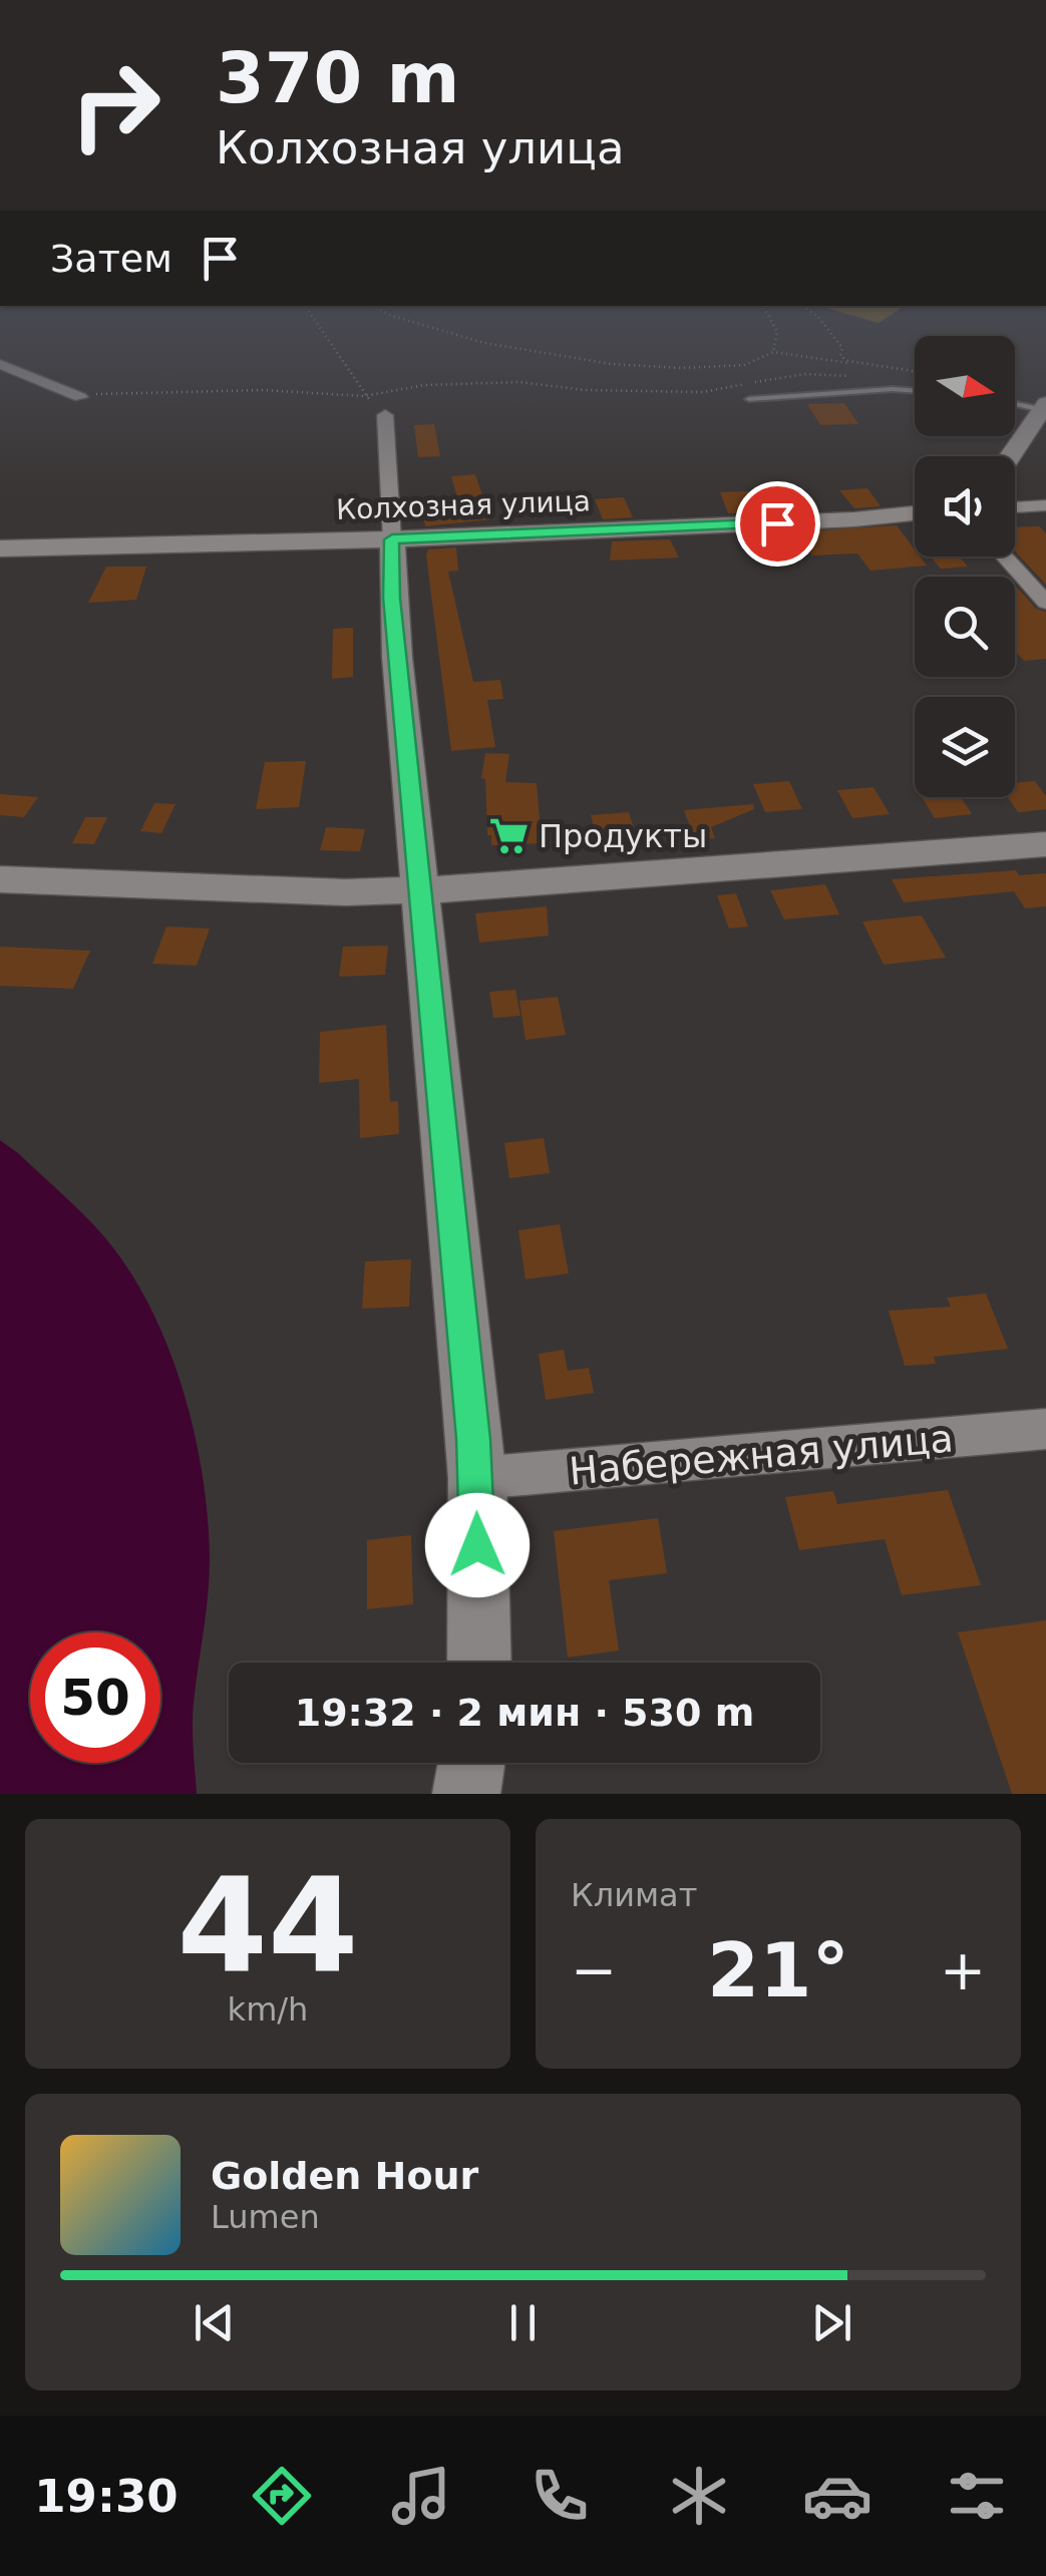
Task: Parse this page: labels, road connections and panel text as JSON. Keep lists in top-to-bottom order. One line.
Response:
{"streets":{"main road":["Колхозная улица"],"street":["Набережная улица"]},"places":{"supermarket":["Продукты"]},"north":"right","page":{"turn":["370 m","Колхозная улица"],"then":"Затем","limit":"50","trip":"19:32 · 2 мин · 530 m","tile":[["44","km/h"],"Климат"],"heat":["−","21°","+"],"song":["Golden Hour","Lumen"],"tabs":"19:30"}}
